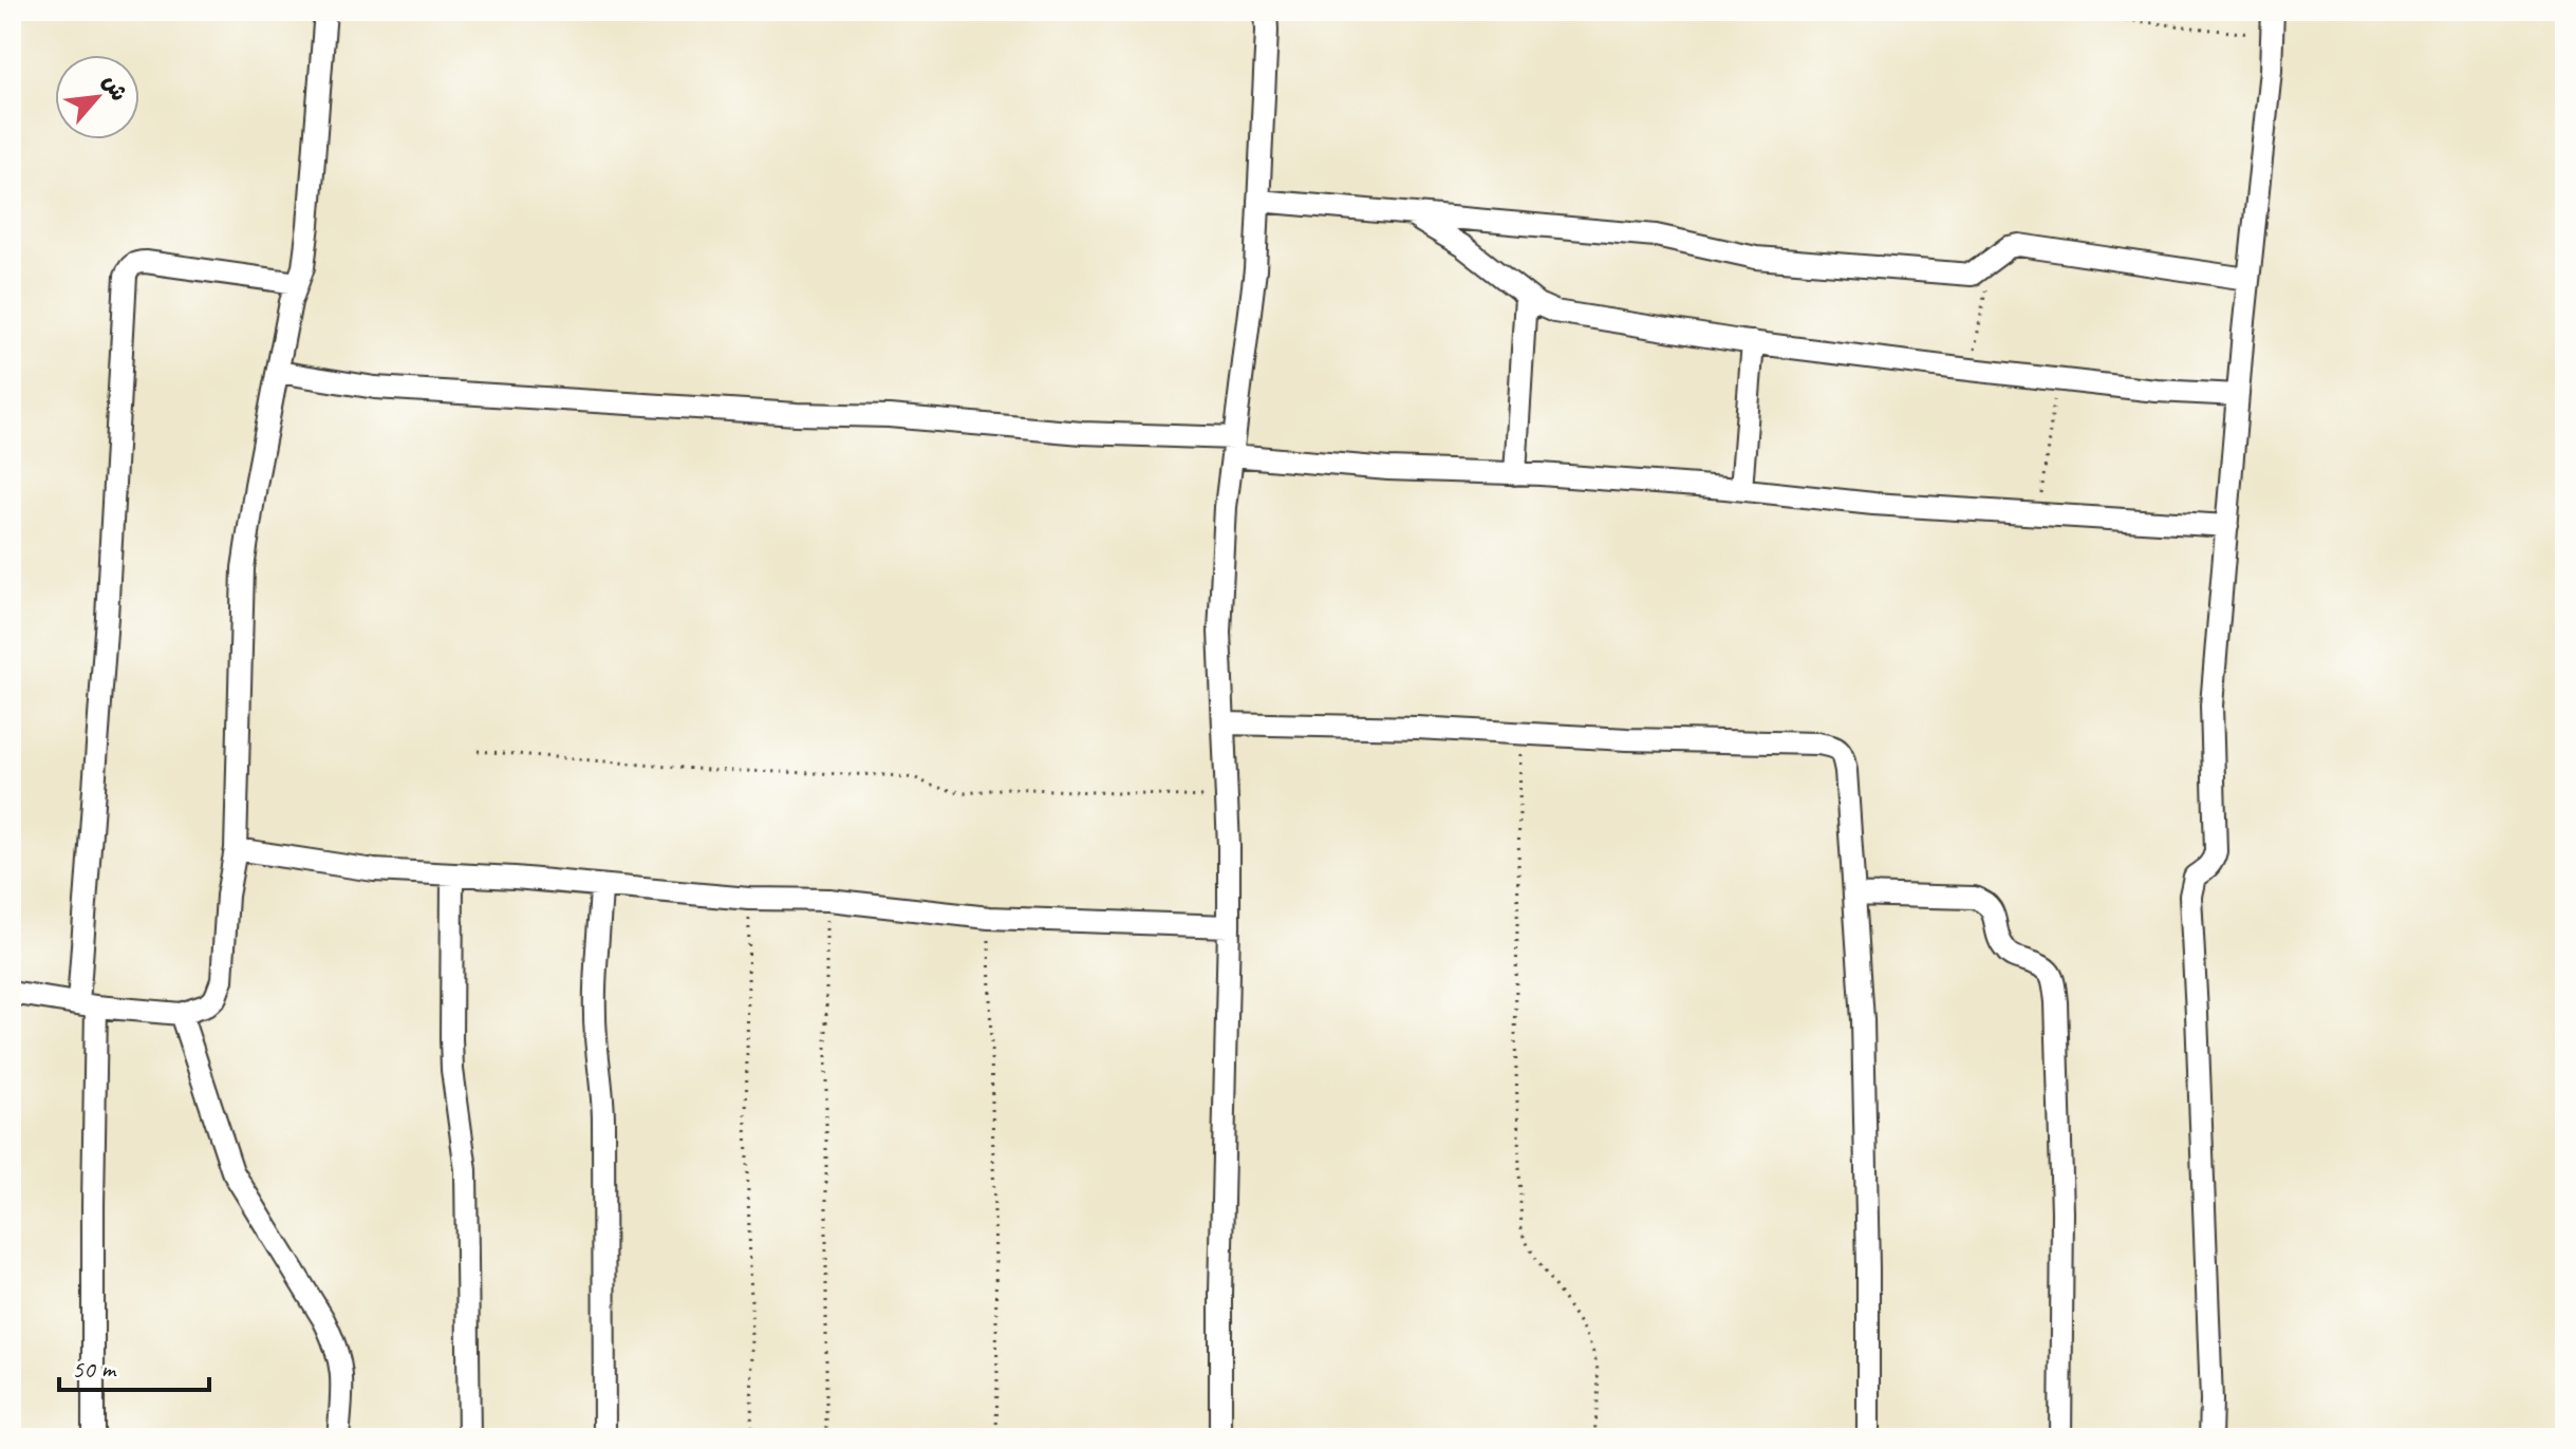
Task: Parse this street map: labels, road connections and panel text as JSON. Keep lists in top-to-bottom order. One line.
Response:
{"scale_bar":"50 m","north":"top right"}
